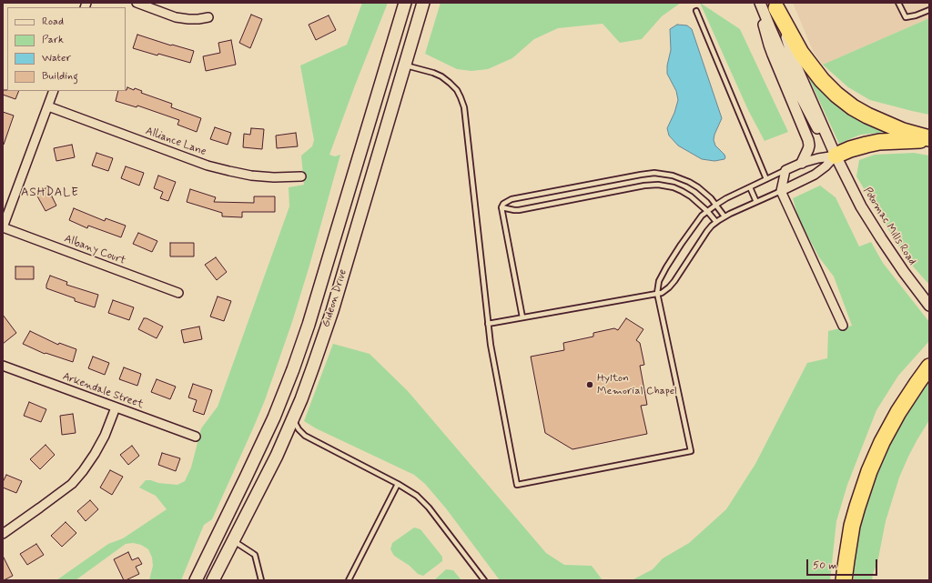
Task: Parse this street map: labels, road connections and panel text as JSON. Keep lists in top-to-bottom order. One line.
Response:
{"streets":{"main road":["Gideon Drive"],"street":["Alliance Lane","Potomac Mills Road","Albany Court","Arkendale Street"]},"districts":["ASHDALE"],"places":["Hylton Memorial Chapel"],"legend":["Road","Park","Water","Building"],"scale_bar":"50 m"}
